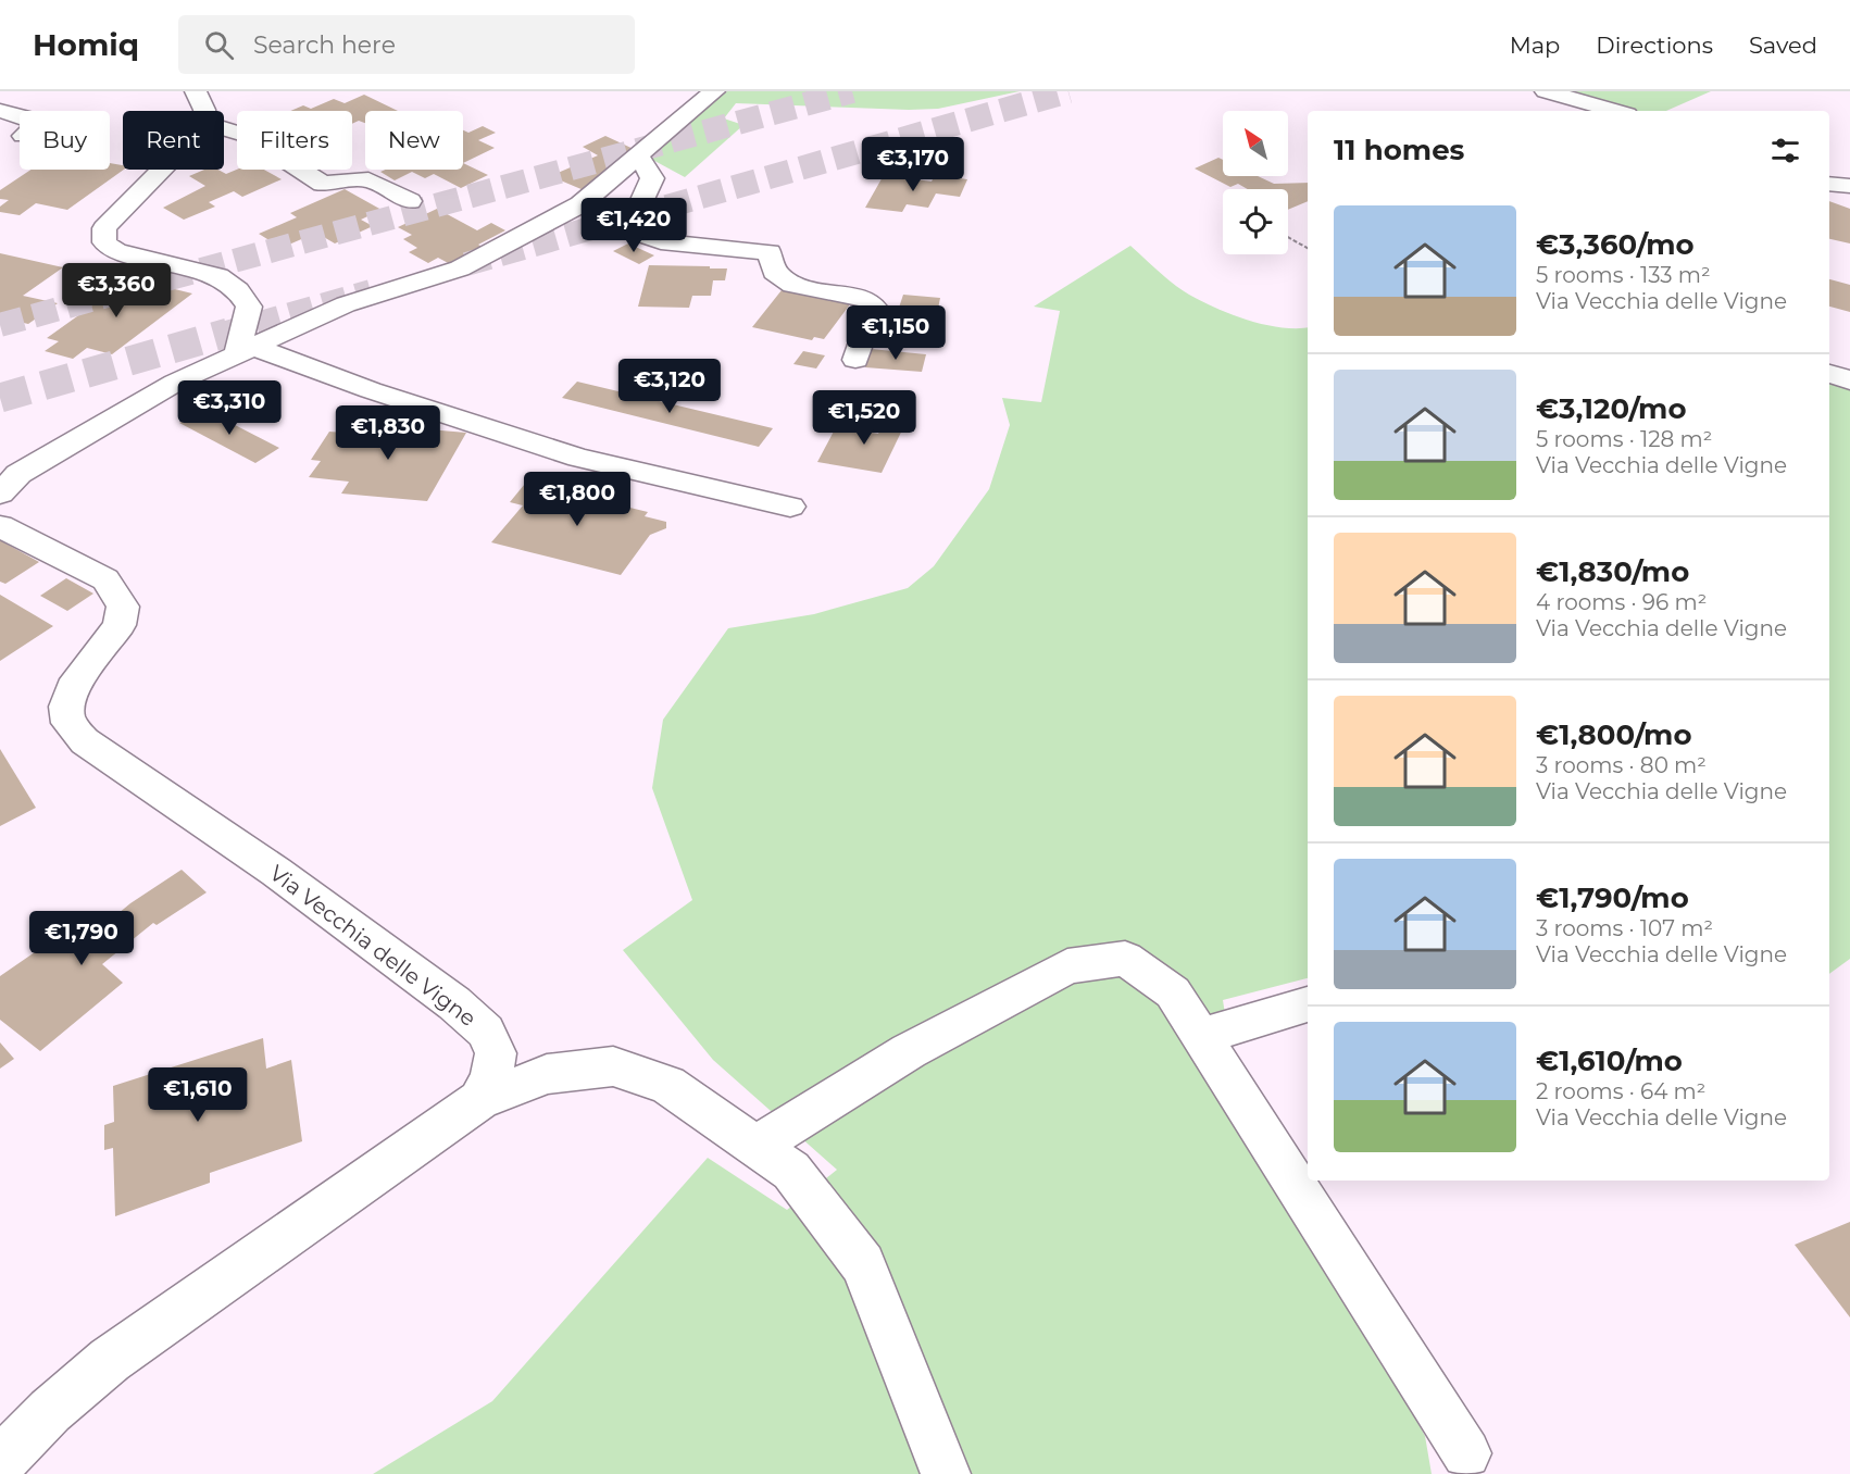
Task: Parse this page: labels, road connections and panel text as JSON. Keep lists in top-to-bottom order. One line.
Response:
{"streets":{"street":["Via Vecchia delle Vigne"]},"north":"top left","page":{"header":"Homiq","search":"Search here","nav":["Map","Directions","Saved"],"chip":["Buy","Rent","Filters","New"],"heading":"11 homes","price":["€3,170","€1,420","€3,360","€1,150","€3,120","€3,310","€1,520","€1,830","€1,800","€1,790","€1,610"],"list":[{"name":"€3,360/mo","note":"5 rooms · 133 m² · Via Vecchia delle Vigne"},{"name":"€3,120/mo","note":"5 rooms · 128 m² · Via Vecchia delle Vigne"},{"name":"€1,830/mo","note":"4 rooms · 96 m² · Via Vecchia delle Vigne"},{"name":"€1,800/mo","note":"3 rooms · 80 m² · Via Vecchia delle Vigne"},{"name":"€1,790/mo","note":"3 rooms · 107 m² · Via Vecchia delle Vigne"},{"name":"€1,610/mo","note":"2 rooms · 64 m² · Via Vecchia delle Vigne"}]}}
